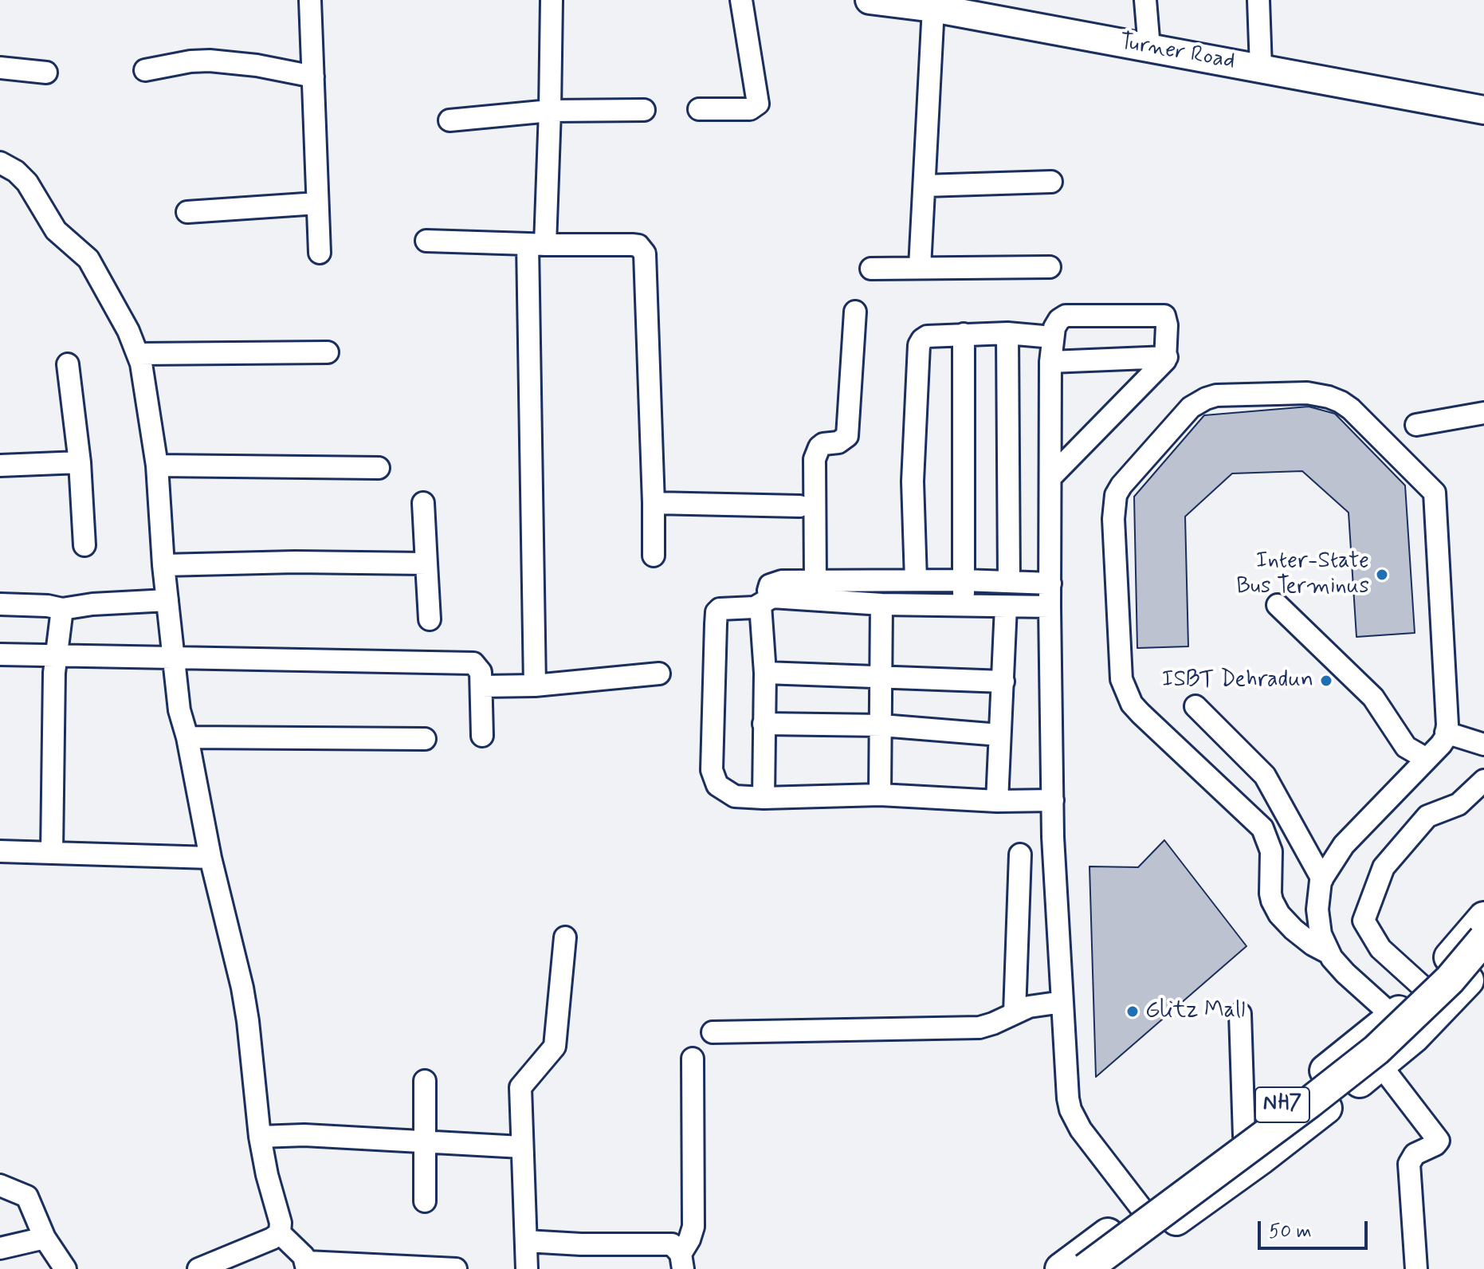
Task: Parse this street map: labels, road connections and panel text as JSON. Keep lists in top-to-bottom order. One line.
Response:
{"streets":{"highway":["NH7"],"main road":["Turner Road"]},"places":["Inter-State Bus Terminus","ISBT Dehradun","Glitz Mall"],"scale_bar":"50 m"}
